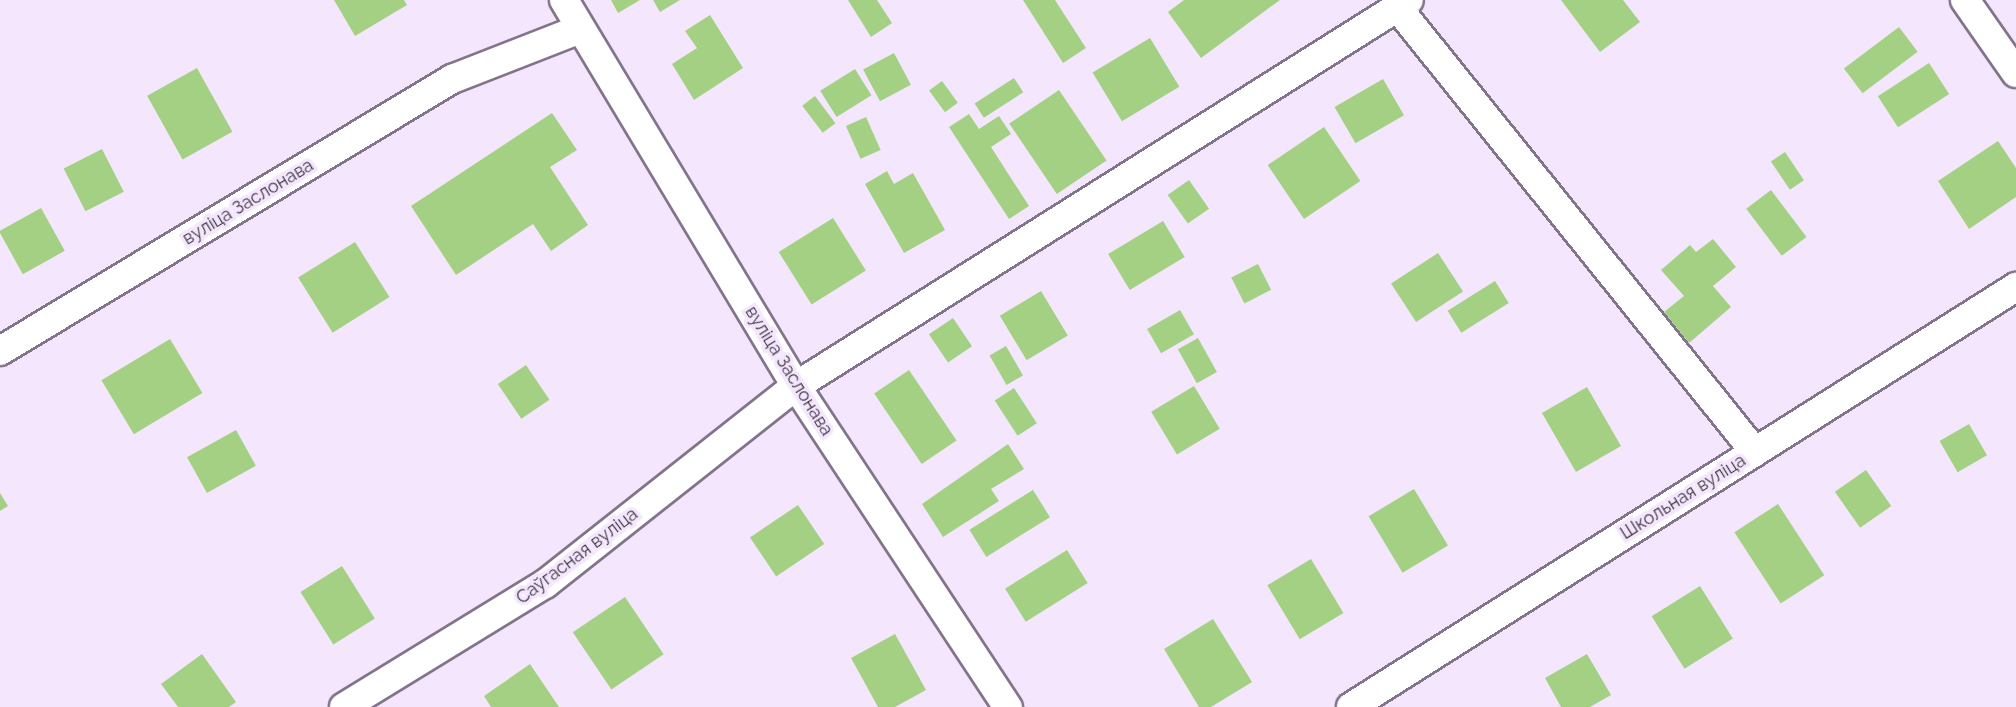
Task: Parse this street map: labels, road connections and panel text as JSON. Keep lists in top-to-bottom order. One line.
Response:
{"streets":{"street":["вуліца Заслонава","Школьная вуліца","Саўгасная вуліца"]},"crossings":[["вуліца Заслонава","Саўгасная вуліца"]]}
